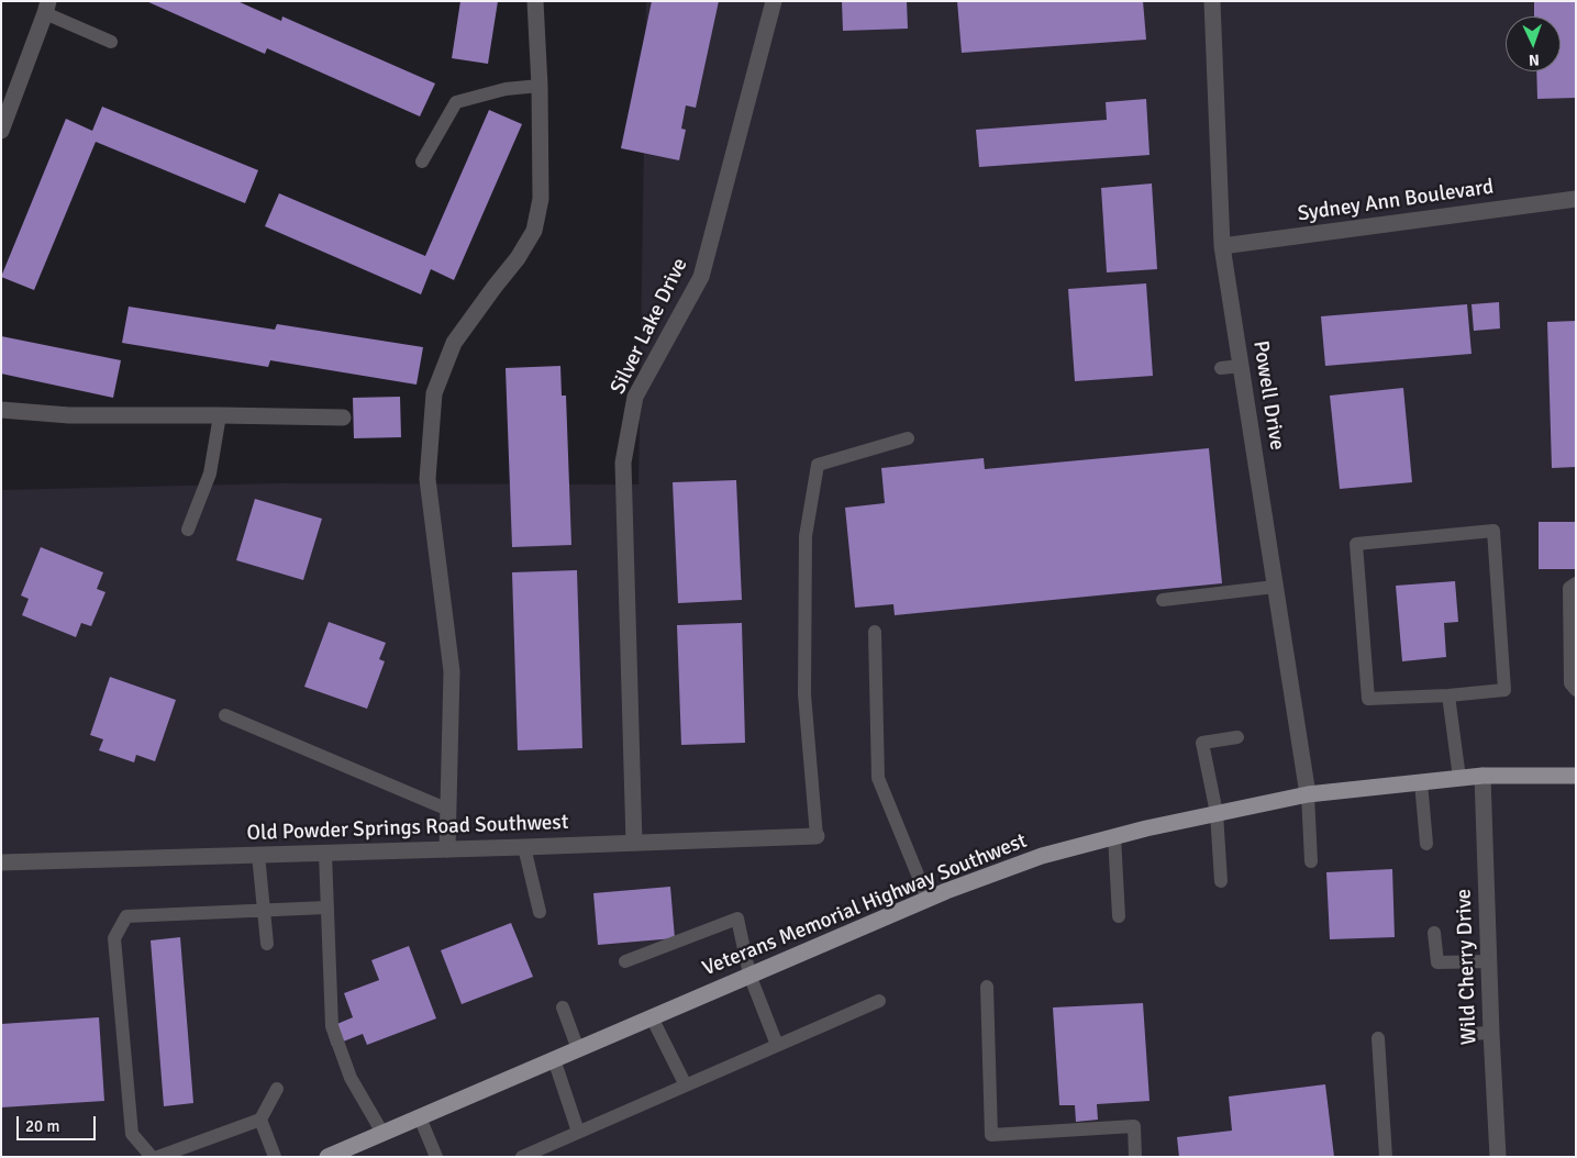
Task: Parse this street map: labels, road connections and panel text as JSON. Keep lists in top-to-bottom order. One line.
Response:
{"streets":{"main road":["Veterans Memorial Highway Southwest"],"street":["Sydney Ann Boulevard","Silver Lake Drive","Powell Drive","Old Powder Springs Road Southwest","Wild Cherry Drive"]},"crossings":[["Sydney Ann Boulevard","Powell Drive"],["Silver Lake Drive","Old Powder Springs Road Southwest"],["Powell Drive","Veterans Memorial Highway Southwest"],["Veterans Memorial Highway Southwest","Wild Cherry Drive"]],"scale_bar":"20 m","north":"bottom"}
